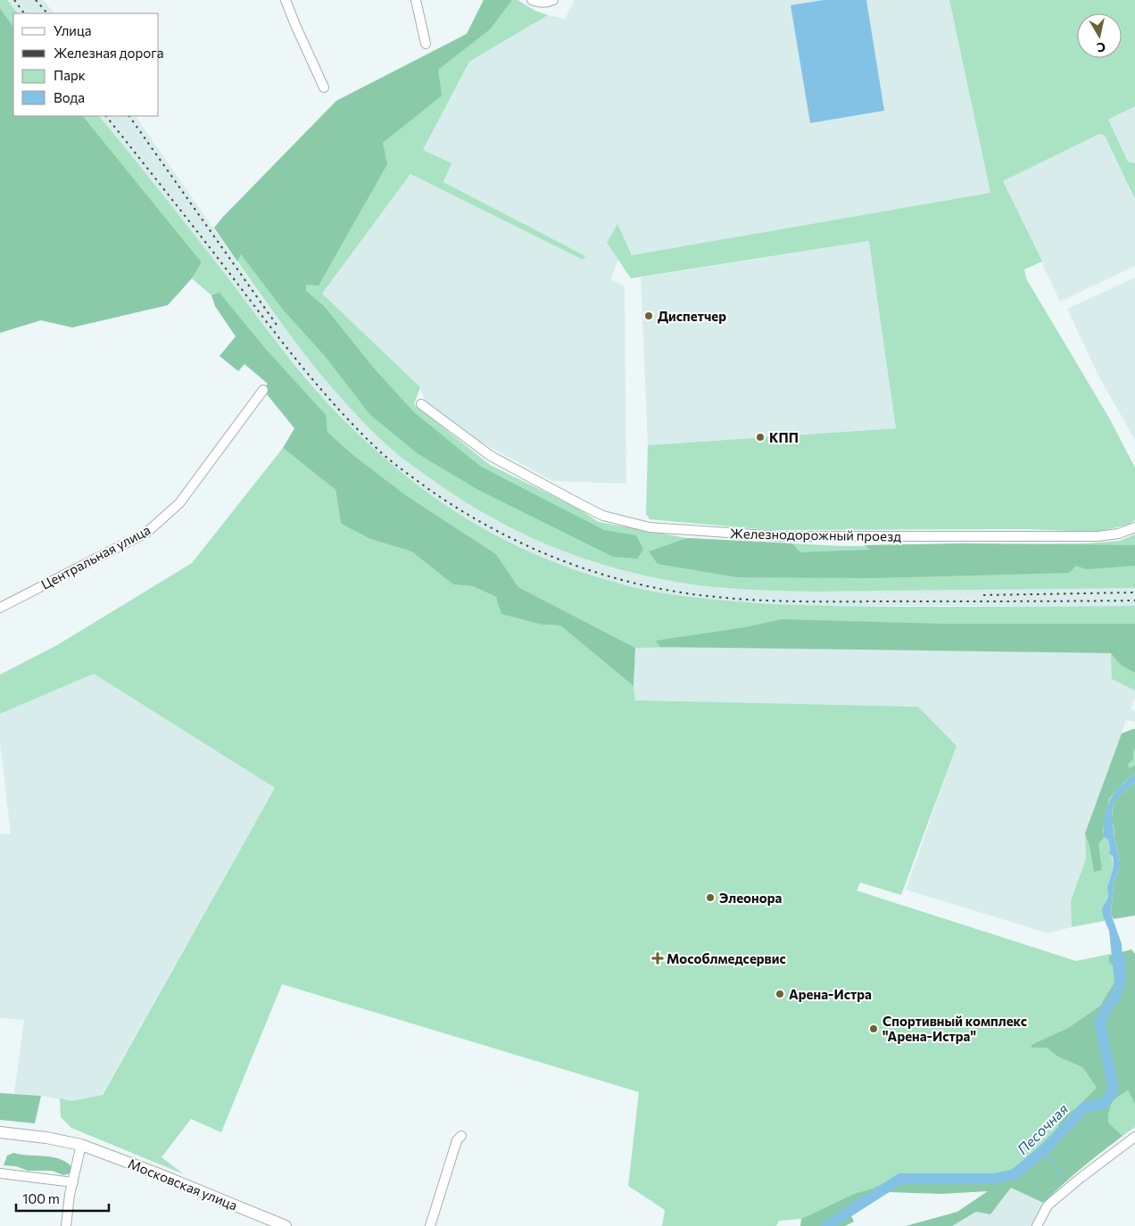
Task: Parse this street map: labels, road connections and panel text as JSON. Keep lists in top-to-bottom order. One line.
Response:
{"streets":{"main road":["Московская улица"],"street":["Железнодорожный проезд","Центральная улица"]},"water":["Песочная"],"places":{"other":["Диспетчер","КПП","Элеонора","Арена-Истра","Спортивный комплекс \"Арена-Истра\""],"health":["Мособлмедсервис"]},"legend":["Улица","Железная дорога","Парк","Вода"],"scale_bar":"100 m","north":"bottom"}
